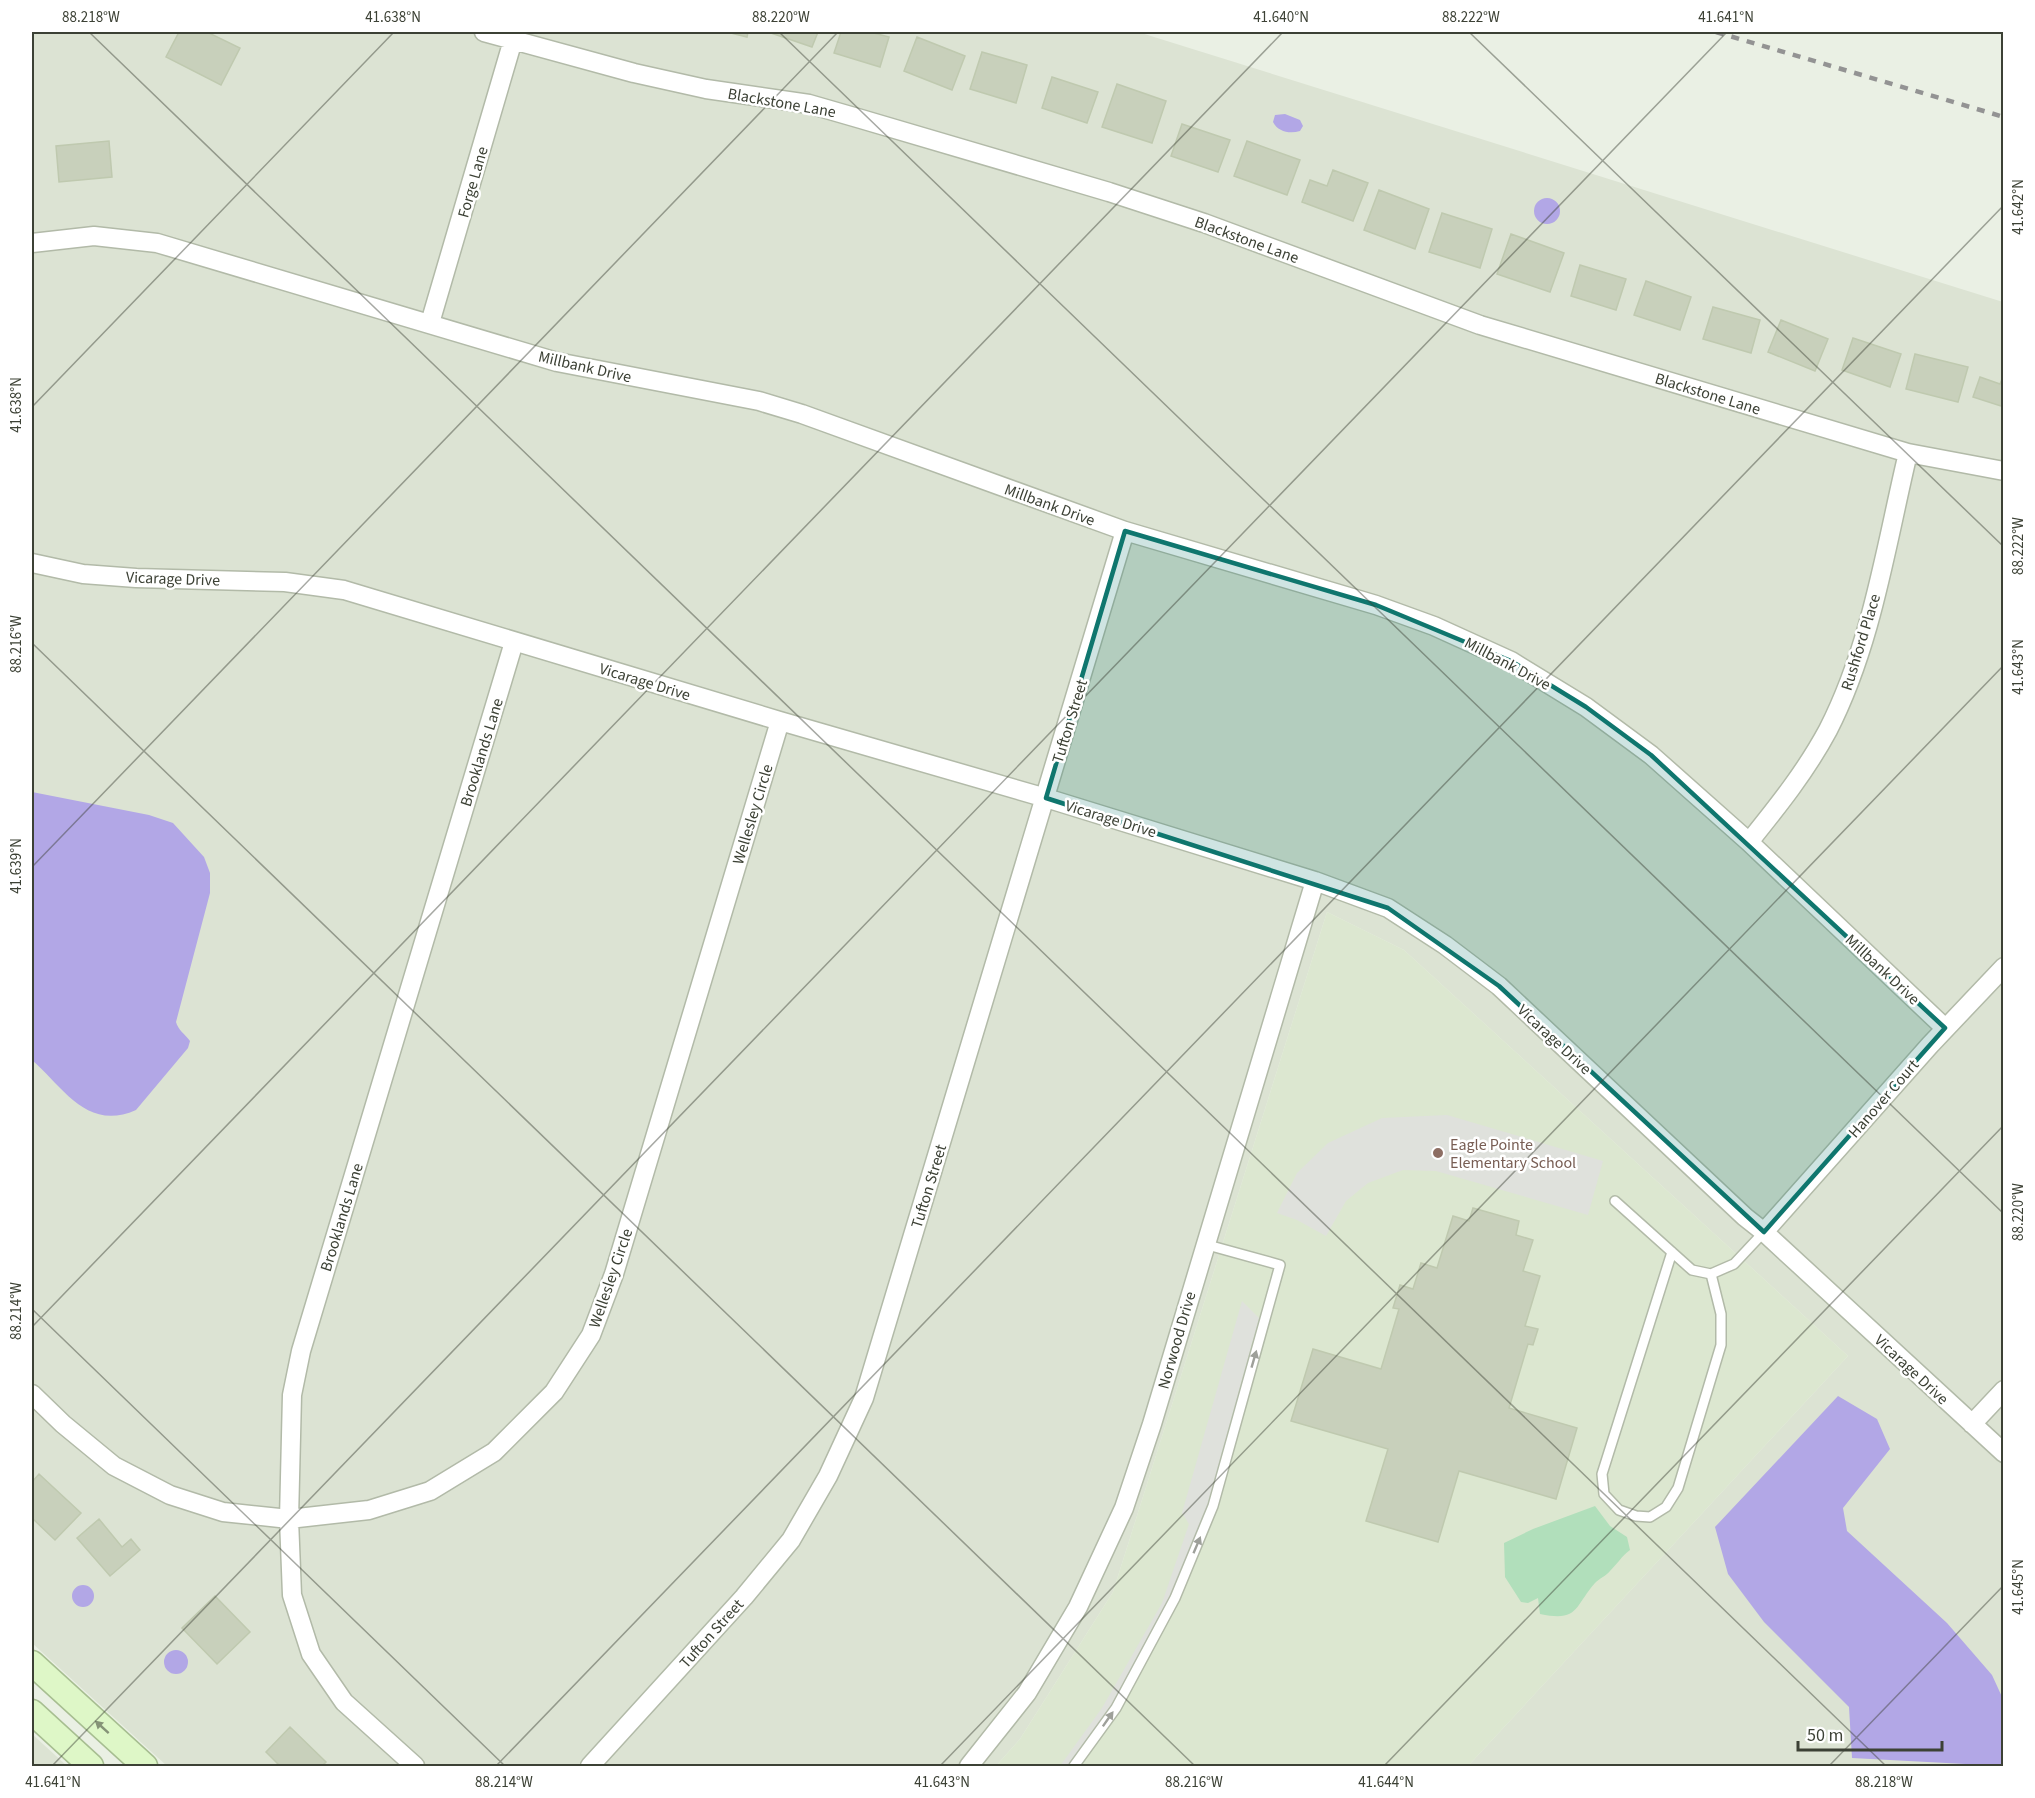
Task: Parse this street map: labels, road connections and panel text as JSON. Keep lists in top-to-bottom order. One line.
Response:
{"streets":{"street":["Blackstone Lane","Forge Lane","Millbank Drive","Vicarage Drive","Rushford Place","Tufton Street","Brooklands Lane","Wellesley Circle","Hanover Court","Norwood Drive"]},"crossings":[["Blackstone Lane","Forge Lane"],["Blackstone Lane","Rushford Place"],["Forge Lane","Millbank Drive"],["Millbank Drive","Rushford Place"],["Millbank Drive","Tufton Street"],["Millbank Drive","Hanover Court"],["Vicarage Drive","Tufton Street"],["Vicarage Drive","Brooklands Lane"],["Vicarage Drive","Wellesley Circle"],["Vicarage Drive","Hanover Court"],["Vicarage Drive","Norwood Drive"],["Brooklands Lane","Wellesley Circle"]],"places":["Eagle Pointe Elementary School"],"scale_bar":"50 m","coordinates":["88.218°W","41.638°N","88.220°W","41.640°N","88.222°W","41.641°N","41.642°N","88.216°W","41.643°N","41.639°N","88.214°W","41.645°N","41.644°N"]}
